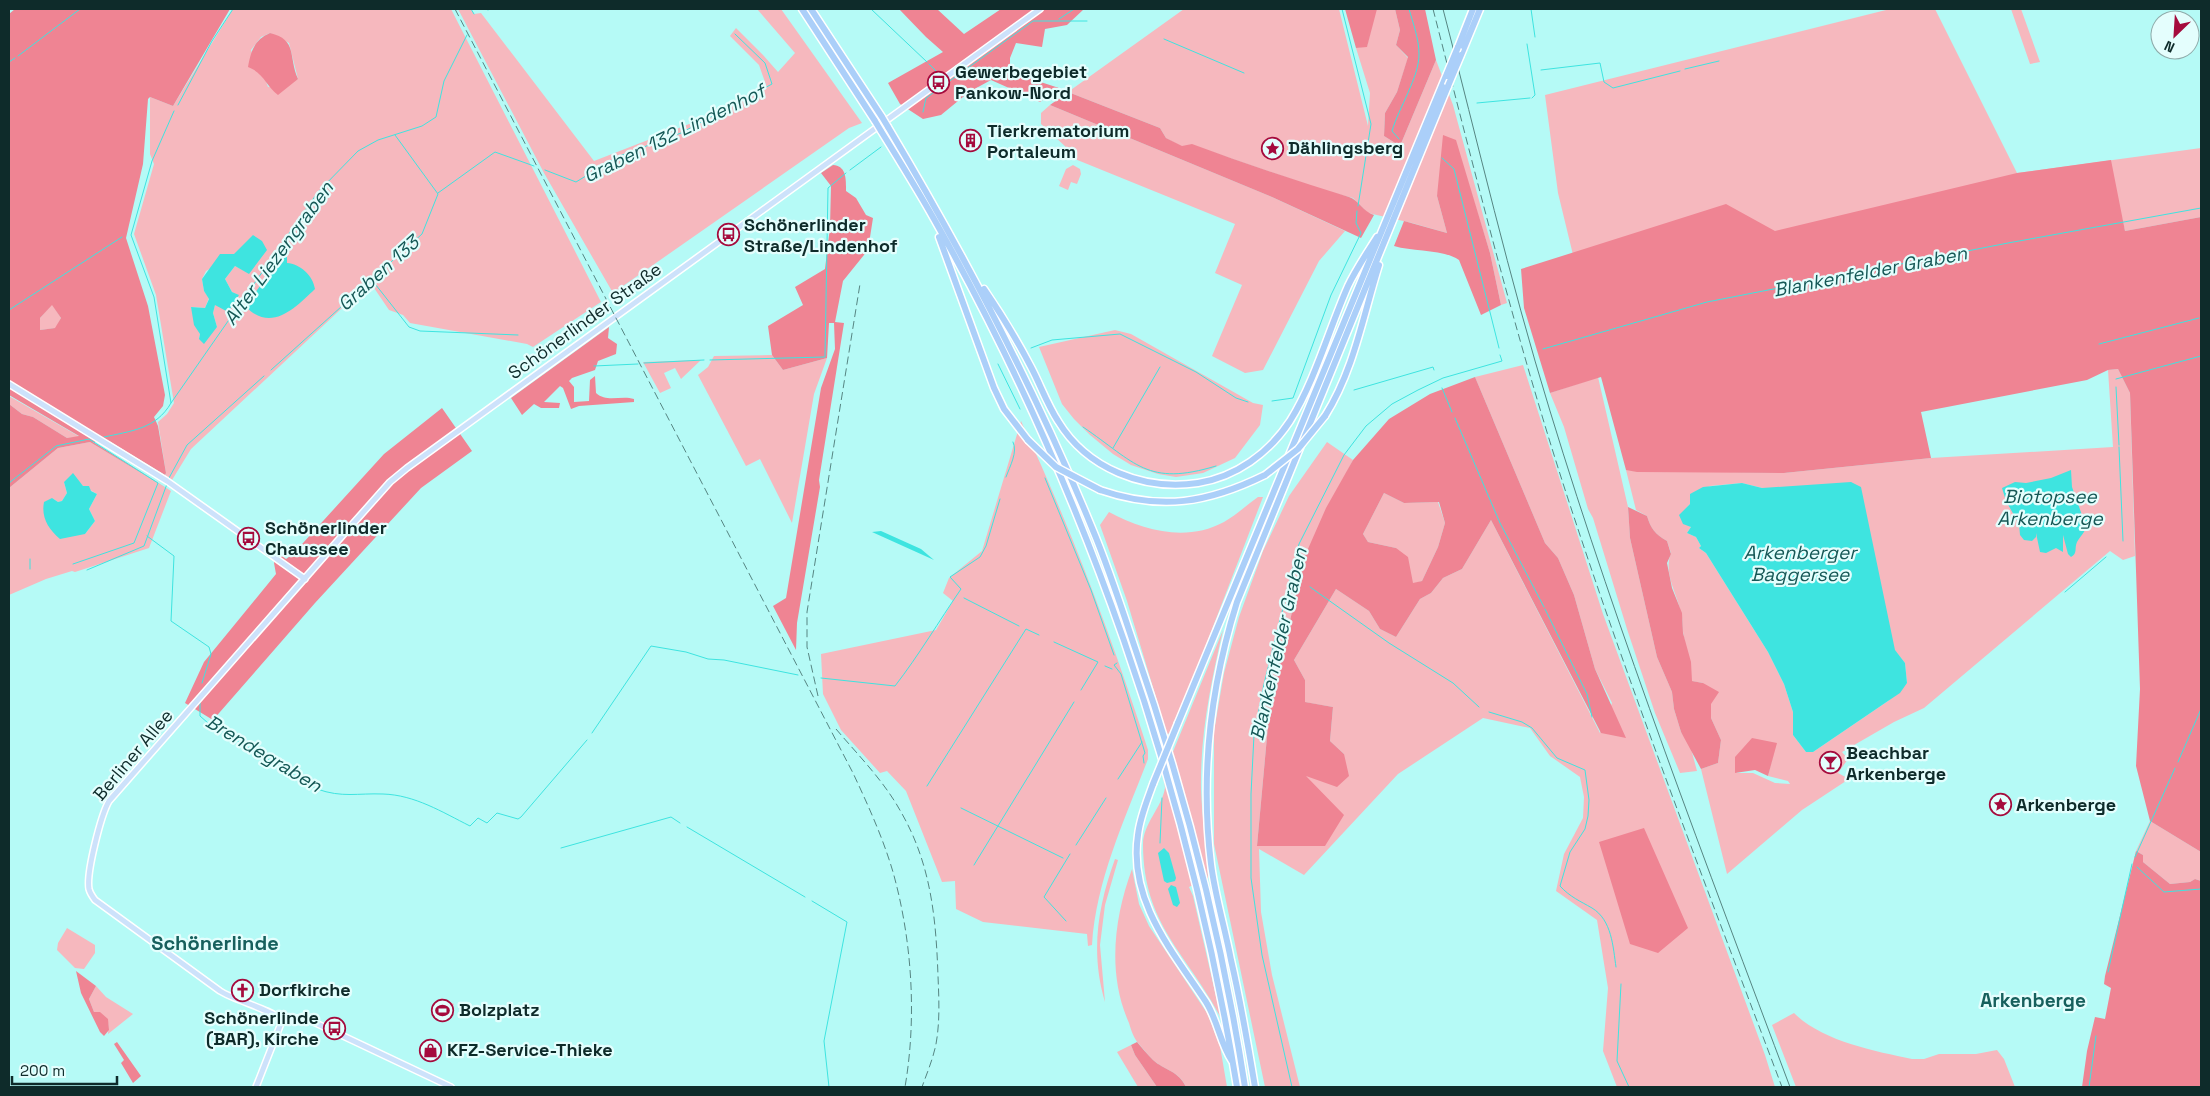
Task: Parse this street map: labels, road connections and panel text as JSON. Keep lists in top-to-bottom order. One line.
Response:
{"streets":{"main road":["Schönerlinder Straße","Berliner Allee"]},"crossings":[["Schönerlinder Straße","Berliner Allee"]],"districts":["Schönerlinde","Arkenberge"],"water":["Graben 132 Lindenhof","Alter Liezengraben","Blankenfelder Graben","Graben 133","Biotopsee Arkenberge","Arkenberger Baggersee","Brendegraben"],"places":{"bus stop":["Gewerbegebiet Pankow-Nord","Schönerlinder Straße/Lindenhof","Schönerlinder Chaussee","Schönerlinde (BAR), Kirche"],"building":["Tierkrematorium Portaleum"],"place":["Dählingsberg","Arkenberge"],"bar":["Beachbar Arkenberge"],"church":["Dorfkirche"],"sports":["Bolzplatz"],"shop":["KFZ-Service-Thieke"]},"scale_bar":"200 m","north":"bottom left"}
